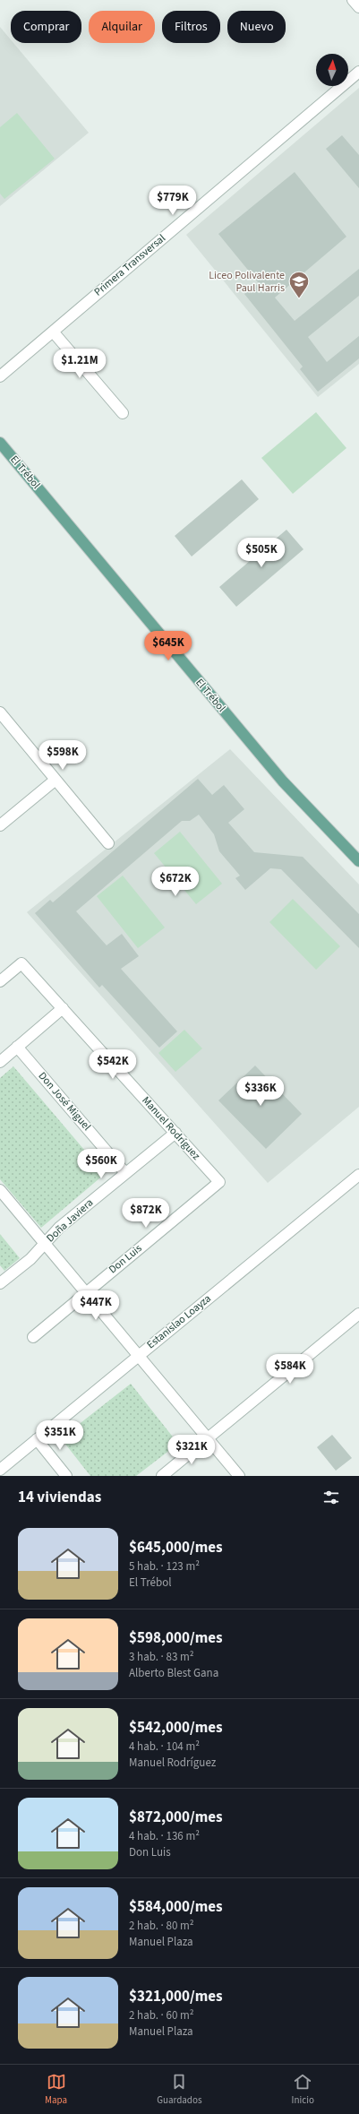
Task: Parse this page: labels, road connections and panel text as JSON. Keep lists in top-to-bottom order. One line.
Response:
{"streets":{"main road":["El Trébol"],"street":["Primera Transversal","Don José Miguel","Manuel Rodríguez","Doña Javiera","Don Luis","Estanislao Loayza"]},"crossings":[["Don José Miguel","Doña Javiera"],["Manuel Rodríguez","Doña Javiera"],["Manuel Rodríguez","Don Luis"]],"places":{"school or university":["Liceo Polivalente Paul Harris"]},"north":"top","page":{"chip":["Comprar","Alquilar","Filtros","Nuevo"],"price":["$779K","$1.21M","$505K","$645K","$598K","$672K","$542K","$336K","$560K","$872K","$447K","$584K","$351K","$321K"],"heading":"14 viviendas","list":[{"name":"$645,000/mes","note":"5 hab. · 123 m² · El Trébol"},{"name":"$598,000/mes","note":"3 hab. · 83 m² · Alberto Blest Gana"},{"name":"$542,000/mes","note":"4 hab. · 104 m² · Manuel Rodríguez"},{"name":"$872,000/mes","note":"4 hab. · 136 m² · Don Luis"},{"name":"$584,000/mes","note":"2 hab. · 80 m² · Manuel Plaza"},{"name":"$321,000/mes","note":"2 hab. · 60 m² · Manuel Plaza"}],"tabs":["Mapa","Guardados","Inicio"]}}
